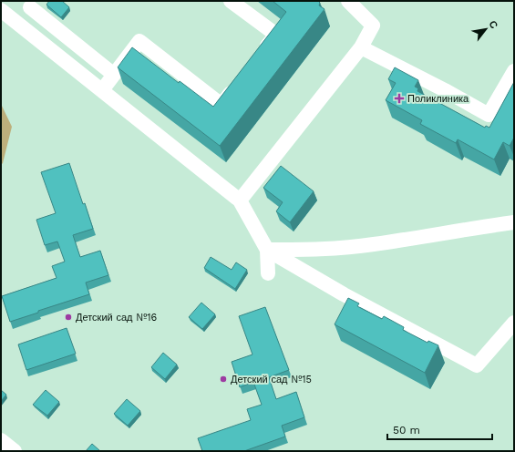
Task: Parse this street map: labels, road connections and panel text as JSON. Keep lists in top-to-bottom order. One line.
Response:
{"places":{"health":["Поликлиника"],"other":["Детский сад №16","Детский сад №15"]},"scale_bar":"50 m","north":"top right"}
